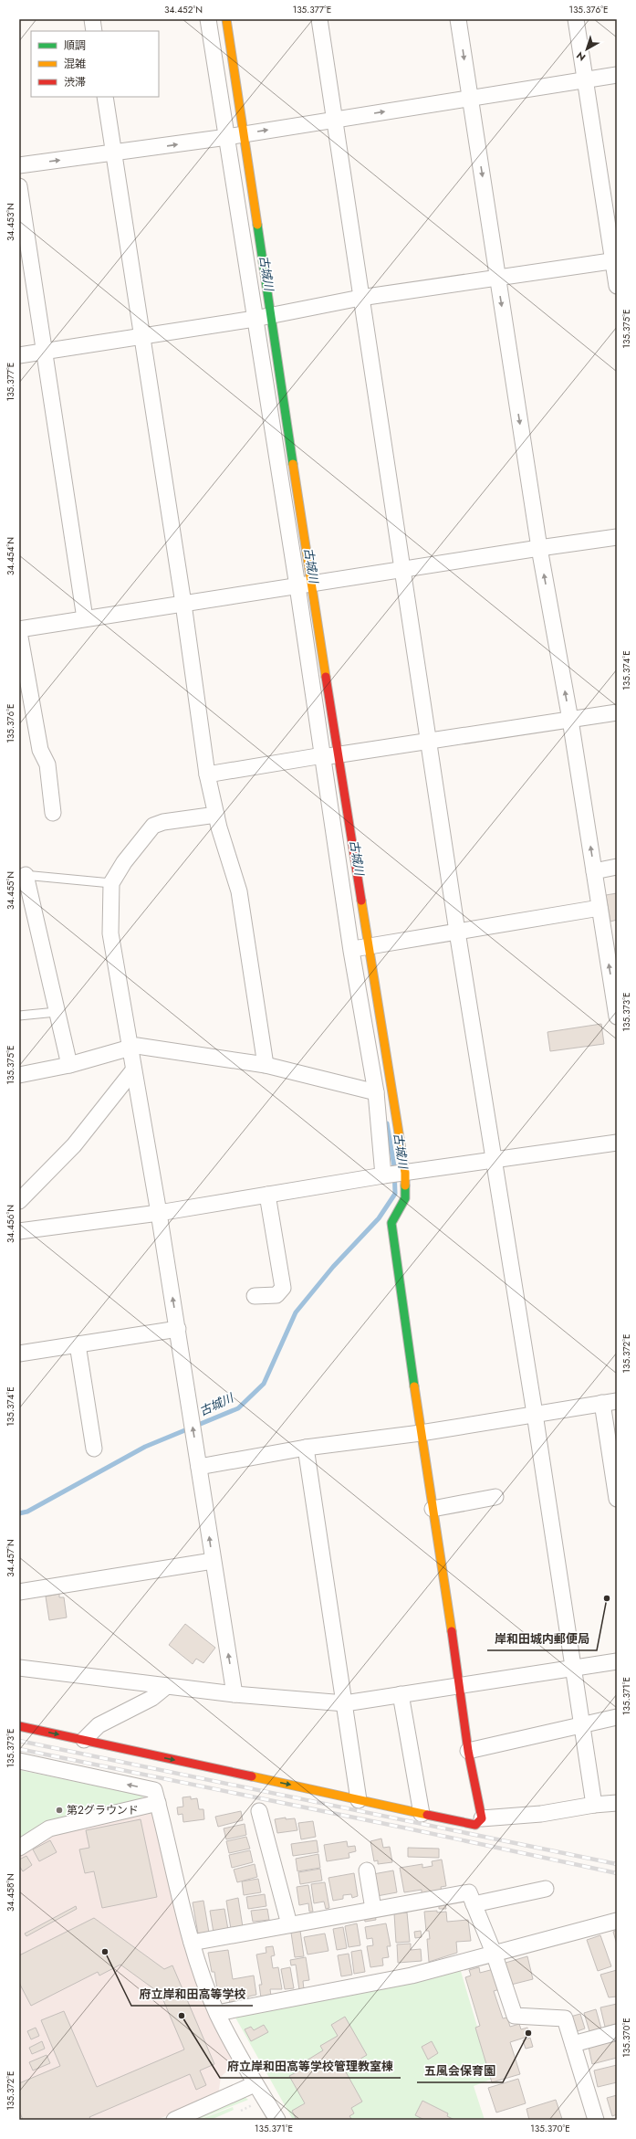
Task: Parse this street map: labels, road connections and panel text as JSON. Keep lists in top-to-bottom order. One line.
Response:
{"water":["古城川"],"places":["岸和田城内郵便局","第2グラウンド","府立岸和田高等学校","府立岸和田高等学校管理教室棟","五風会保育園"],"legend":["順調","混雑","渋滞"],"north":"bottom left","coordinates":["34.452°N","135.377°E","135.376°E","34.453°N","135.375°E","34.454°N","135.374°E","34.455°N","135.373°E","34.456°N","135.372°E","34.457°N","135.371°E","34.458°N","135.370°E"]}
